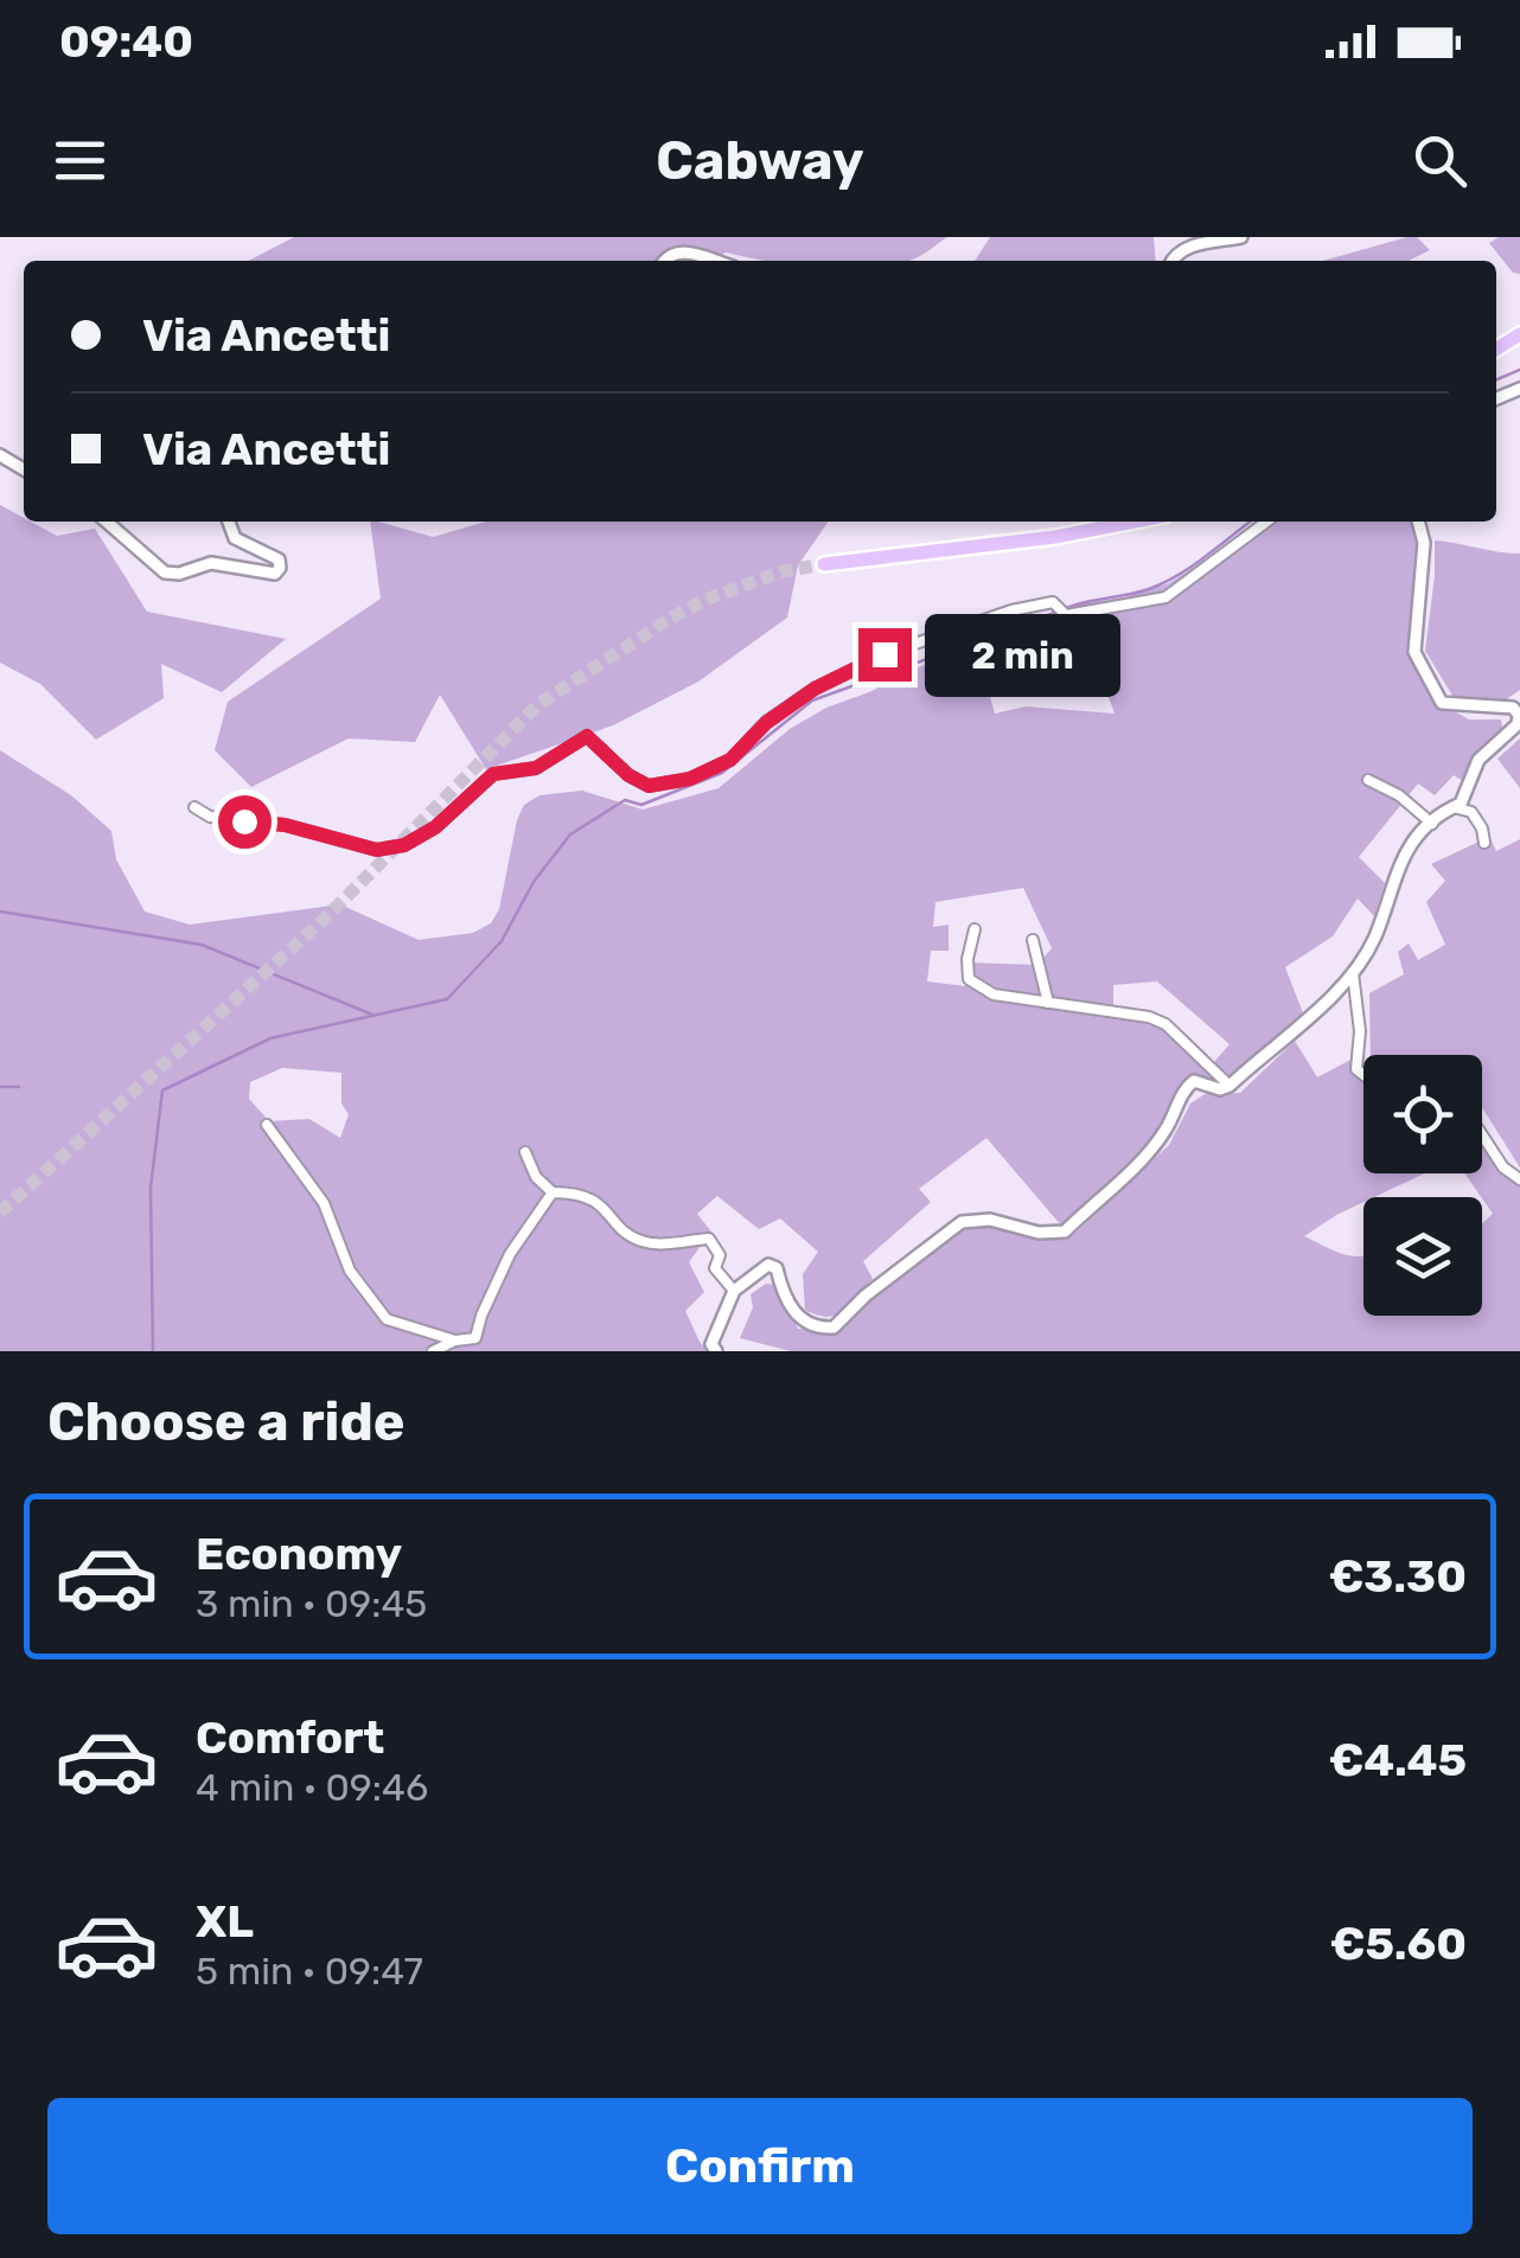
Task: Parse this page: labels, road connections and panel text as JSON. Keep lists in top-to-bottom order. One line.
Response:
{"page":{"status":"09:40","header":"Cabway","banner":["Via Ancetti","Via Ancetti"],"bubble":"2 min","heading":"Choose a ride","list":[{"name":"Economy","note":"3 min · 09:45","value":"€3.30"},{"name":"Comfort","note":"4 min · 09:46","value":"€4.45"},{"name":"XL","note":"5 min · 09:47","value":"€5.60"}],"buttons":"Confirm"}}
